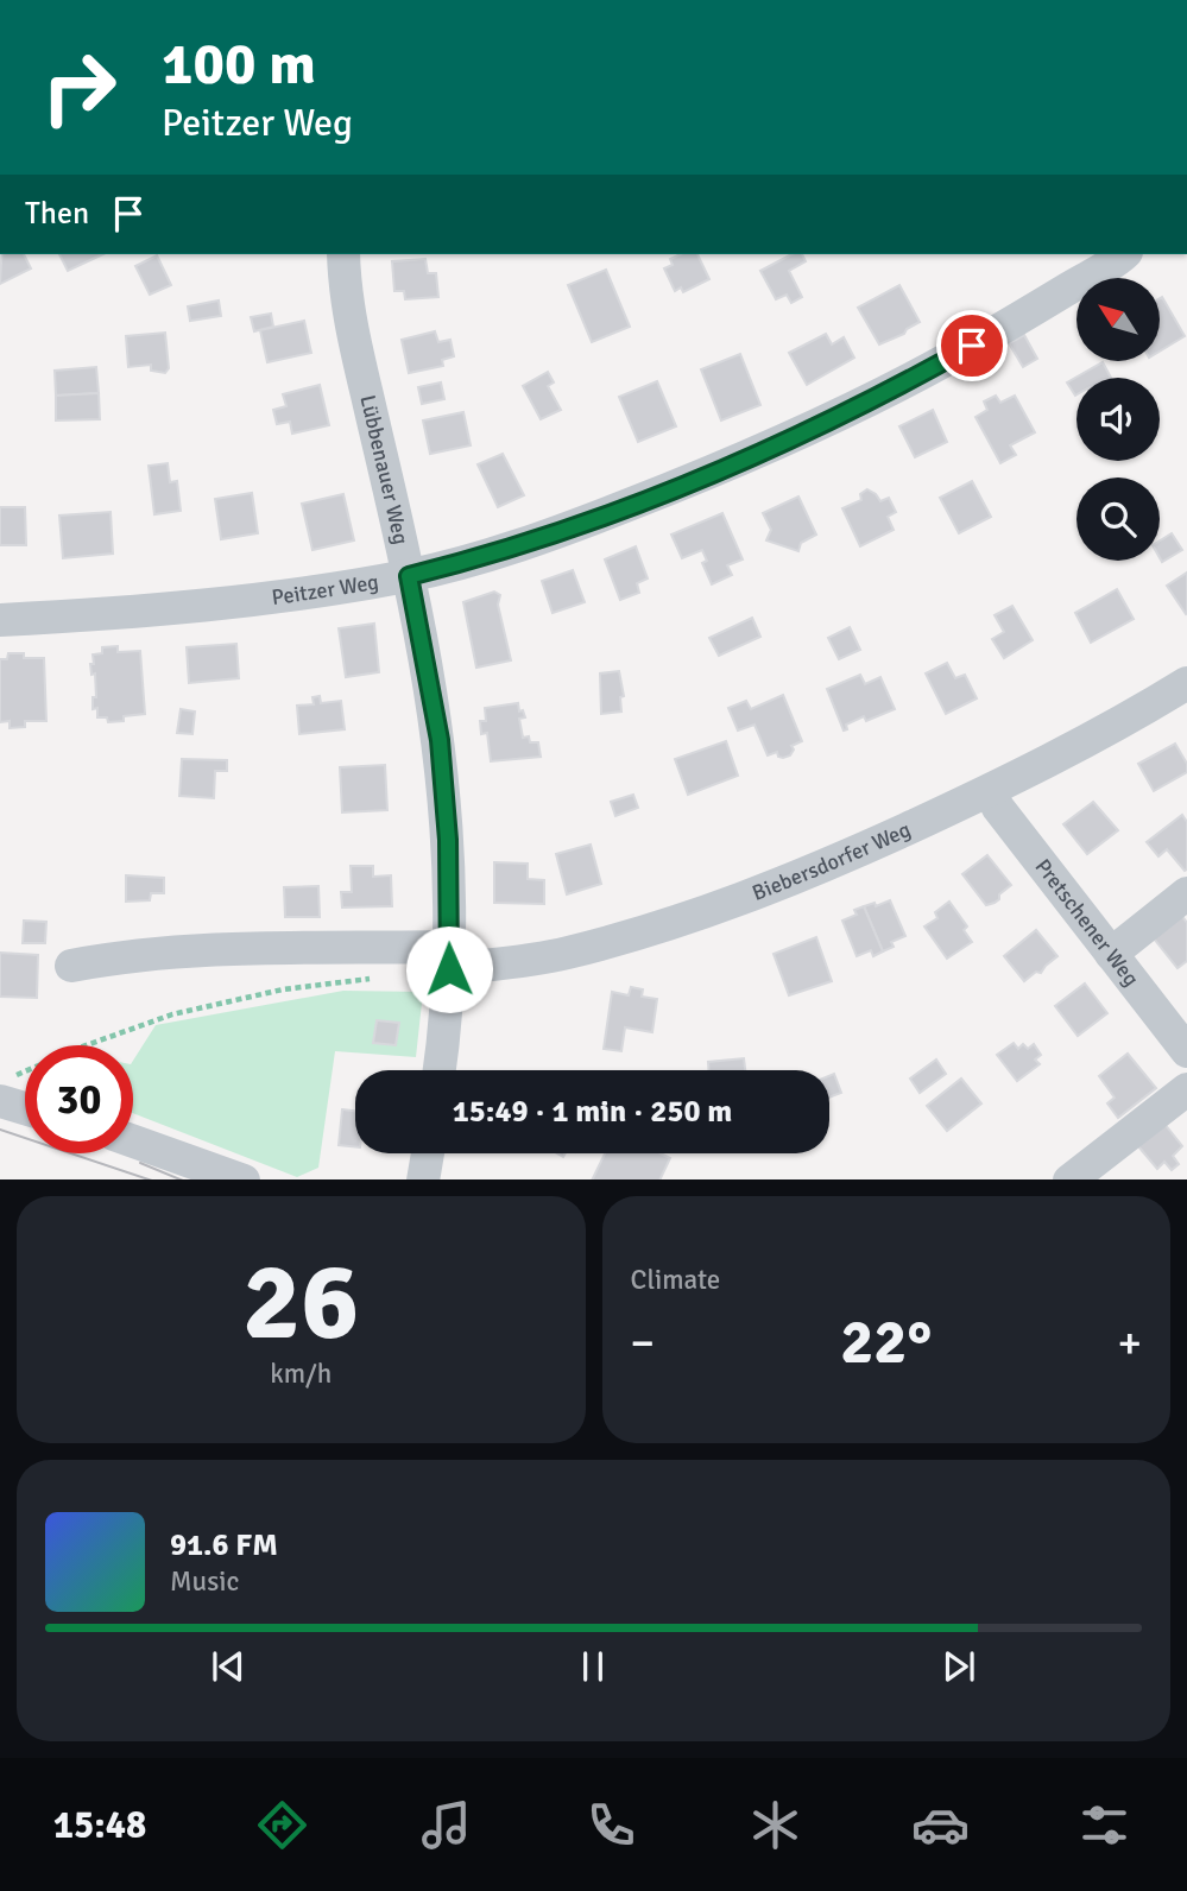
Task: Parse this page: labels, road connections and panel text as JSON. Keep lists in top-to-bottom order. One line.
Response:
{"streets":{"street":["Lübbenauer Weg","Peitzer Weg","Biebersdorfer Weg","Pretschener Weg"]},"crossings":[["Lübbenauer Weg","Peitzer Weg"],["Lübbenauer Weg","Biebersdorfer Weg"],["Biebersdorfer Weg","Pretschener Weg"]],"north":"top left","page":{"turn":["100 m","Peitzer Weg"],"then":"Then","limit":"30","trip":"15:49 · 1 min · 250 m","tile":[["26","km/h"],"Climate"],"heat":["−","22°","+"],"song":["91.6 FM","Music"],"tabs":"15:48"}}
